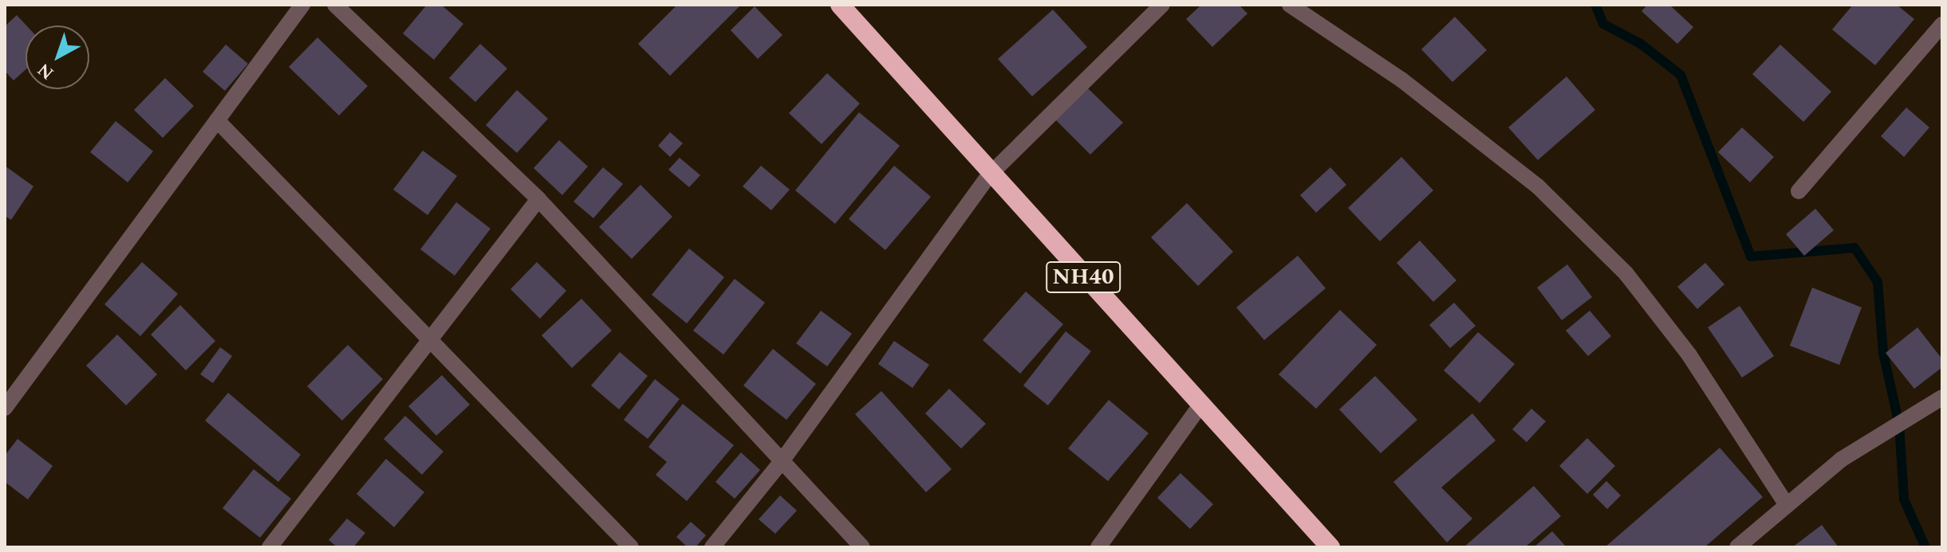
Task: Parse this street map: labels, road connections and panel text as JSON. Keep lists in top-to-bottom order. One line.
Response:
{"streets":{"highway":["NH40"]},"north":"bottom left"}
